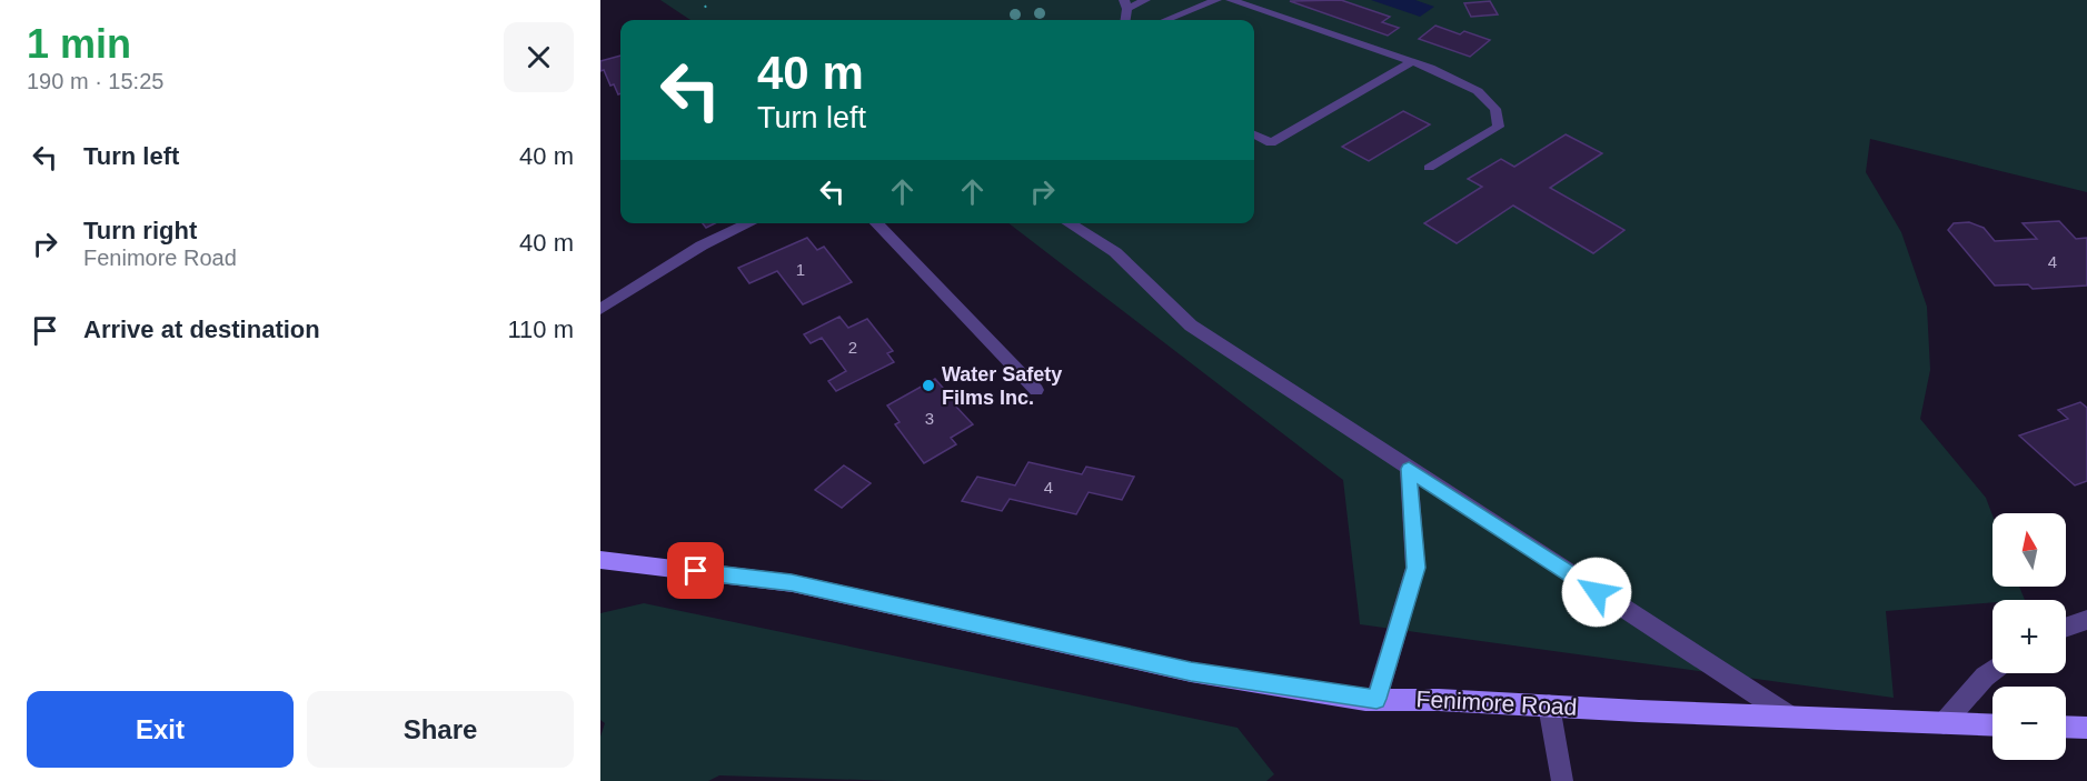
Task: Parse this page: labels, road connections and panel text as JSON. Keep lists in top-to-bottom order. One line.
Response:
{"streets":{"street":["Fenimore Road"]},"places":["Water Safety Films Inc."],"house_numbers":["4","1","2","3","4"],"north":"top","page":{"heading":["1 min","190 m · 15:25"],"turn":["40 m","Turn left"],"list":[{"name":"Turn left","value":"40 m"},{"name":"Turn right","note":"Fenimore Road","value":"40 m"},{"name":"Arrive at destination","value":"110 m"}],"map_buttons":["+","−"],"buttons":["Exit","Share"]}}
